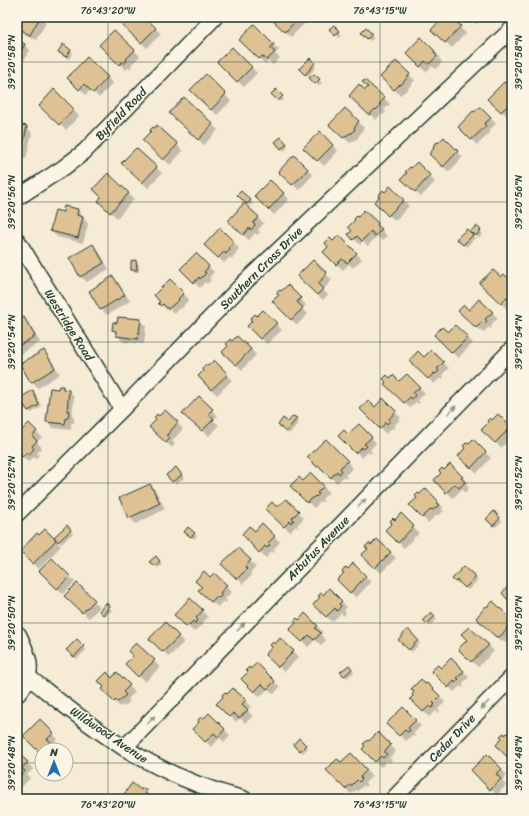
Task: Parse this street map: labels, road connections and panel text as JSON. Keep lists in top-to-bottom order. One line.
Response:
{"streets":{"street":["Byfield Road","Southern Cross Drive","Westridge Road","Arbutus Avenue","Wildwood Avenue","Cedar Drive"]},"crossings":[["Southern Cross Drive","Westridge Road"],["Arbutus Avenue","Wildwood Avenue"]],"one_way":["Arbutus Avenue","Cedar Drive"],"north":"top","coordinates":["76°43'20\"W","76°43'15\"W","39°20'58\"N","39°20'56\"N","39°20'54\"N","39°20'52\"N","39°20'50\"N","39°20'48\"N"]}
